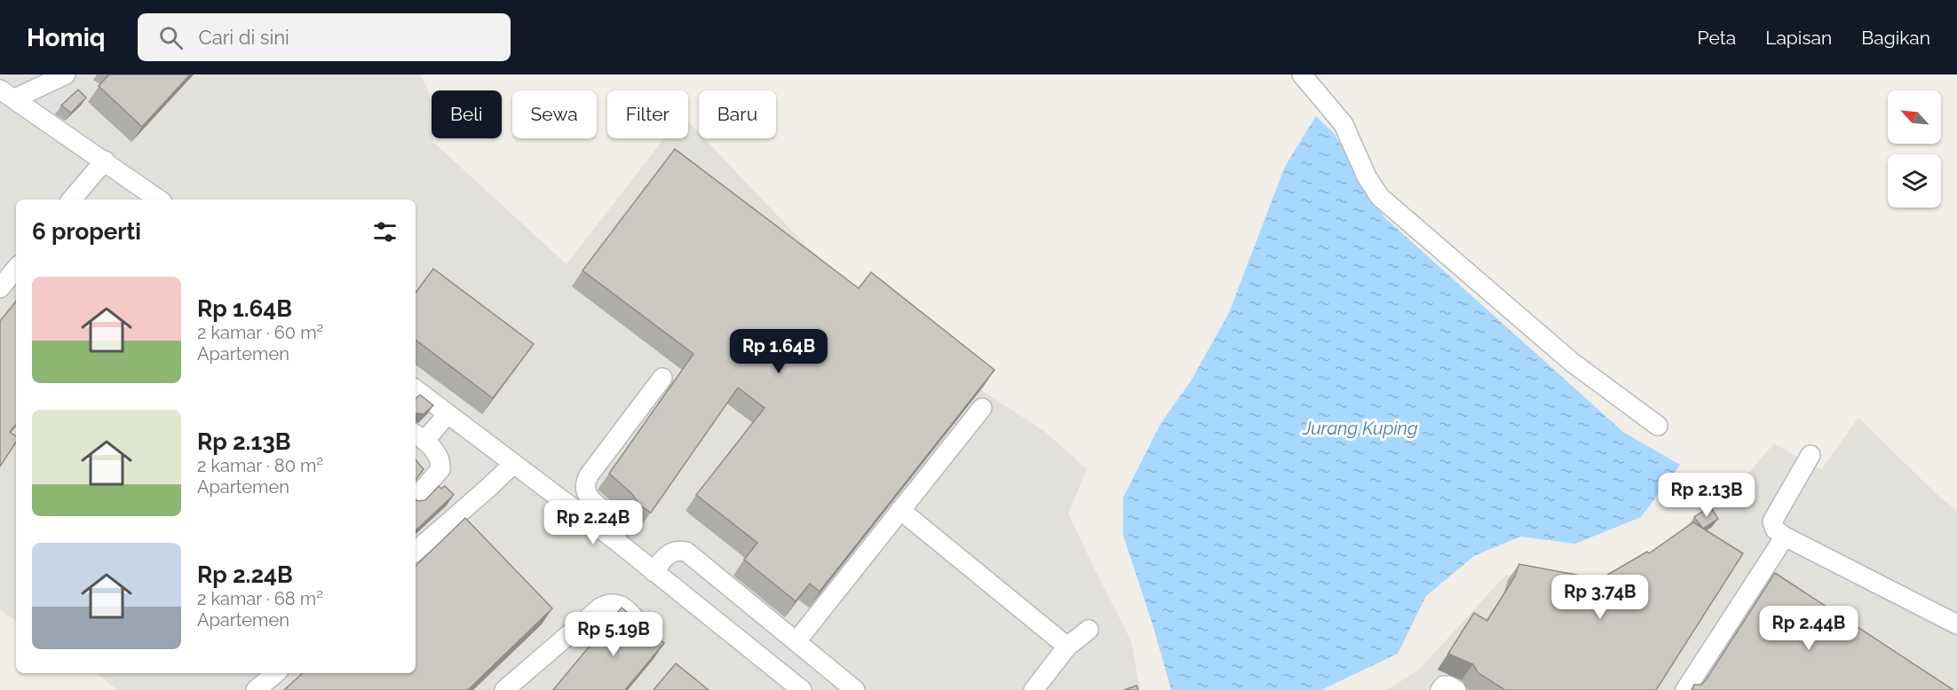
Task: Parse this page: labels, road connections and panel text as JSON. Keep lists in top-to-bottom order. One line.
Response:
{"water":["Jurang Kuping"],"north":"top left","page":{"header":"Homiq","search":"Cari di sini","nav":["Peta","Lapisan","Bagikan"],"chip":["Beli","Sewa","Filter","Baru"],"heading":"6 properti","list":[{"name":"Rp 1.64B","note":"2 kamar · 60 m² · Apartemen"},{"name":"Rp 2.13B","note":"2 kamar · 80 m² · Apartemen"},{"name":"Rp 2.24B","note":"2 kamar · 68 m² · Apartemen"}],"price":["Rp 1.64B","Rp 2.13B","Rp 2.24B","Rp 3.74B","Rp 2.44B","Rp 5.19B"]}}
